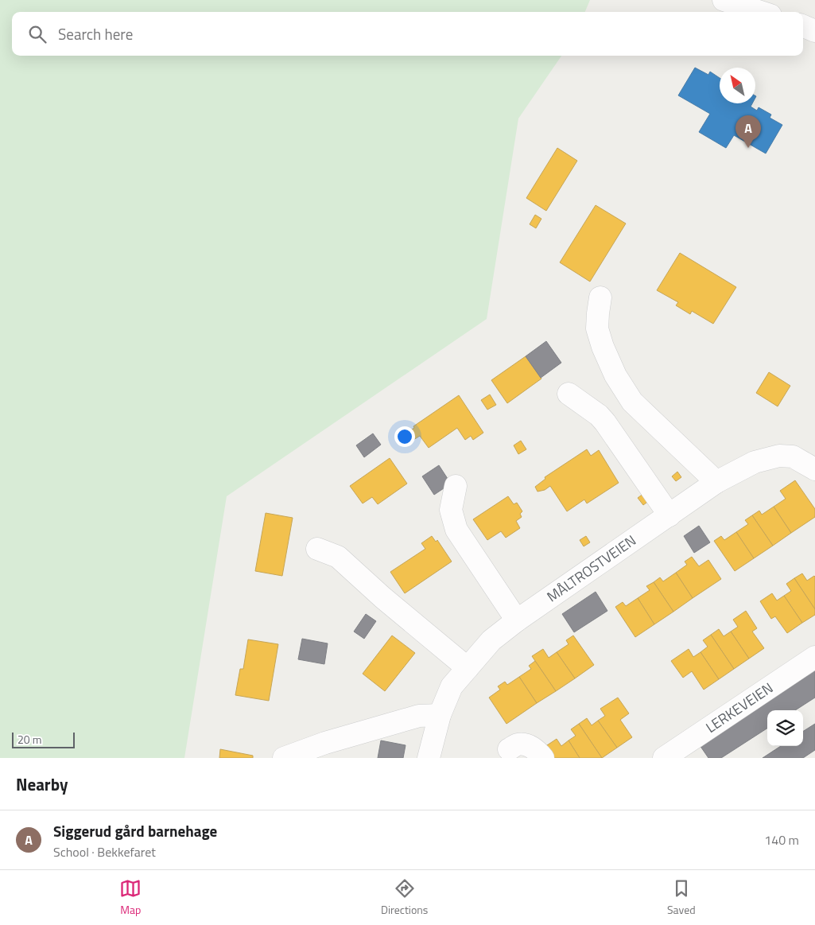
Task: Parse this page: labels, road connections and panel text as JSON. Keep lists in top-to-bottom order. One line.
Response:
{"streets":{"street":["MÅLTROSTVEIEN","LERKEVEIEN"]},"scale_bar":"20 m","north":"top left","page":{"search":"Search here","pins":"A","scale":"20 m","heading":"Nearby","list":[{"mark":"A","name":"Siggerud gård barnehage","note":"School · Bekkefaret","value":"140 m"}],"nav":["Map","Directions","Saved"]}}
